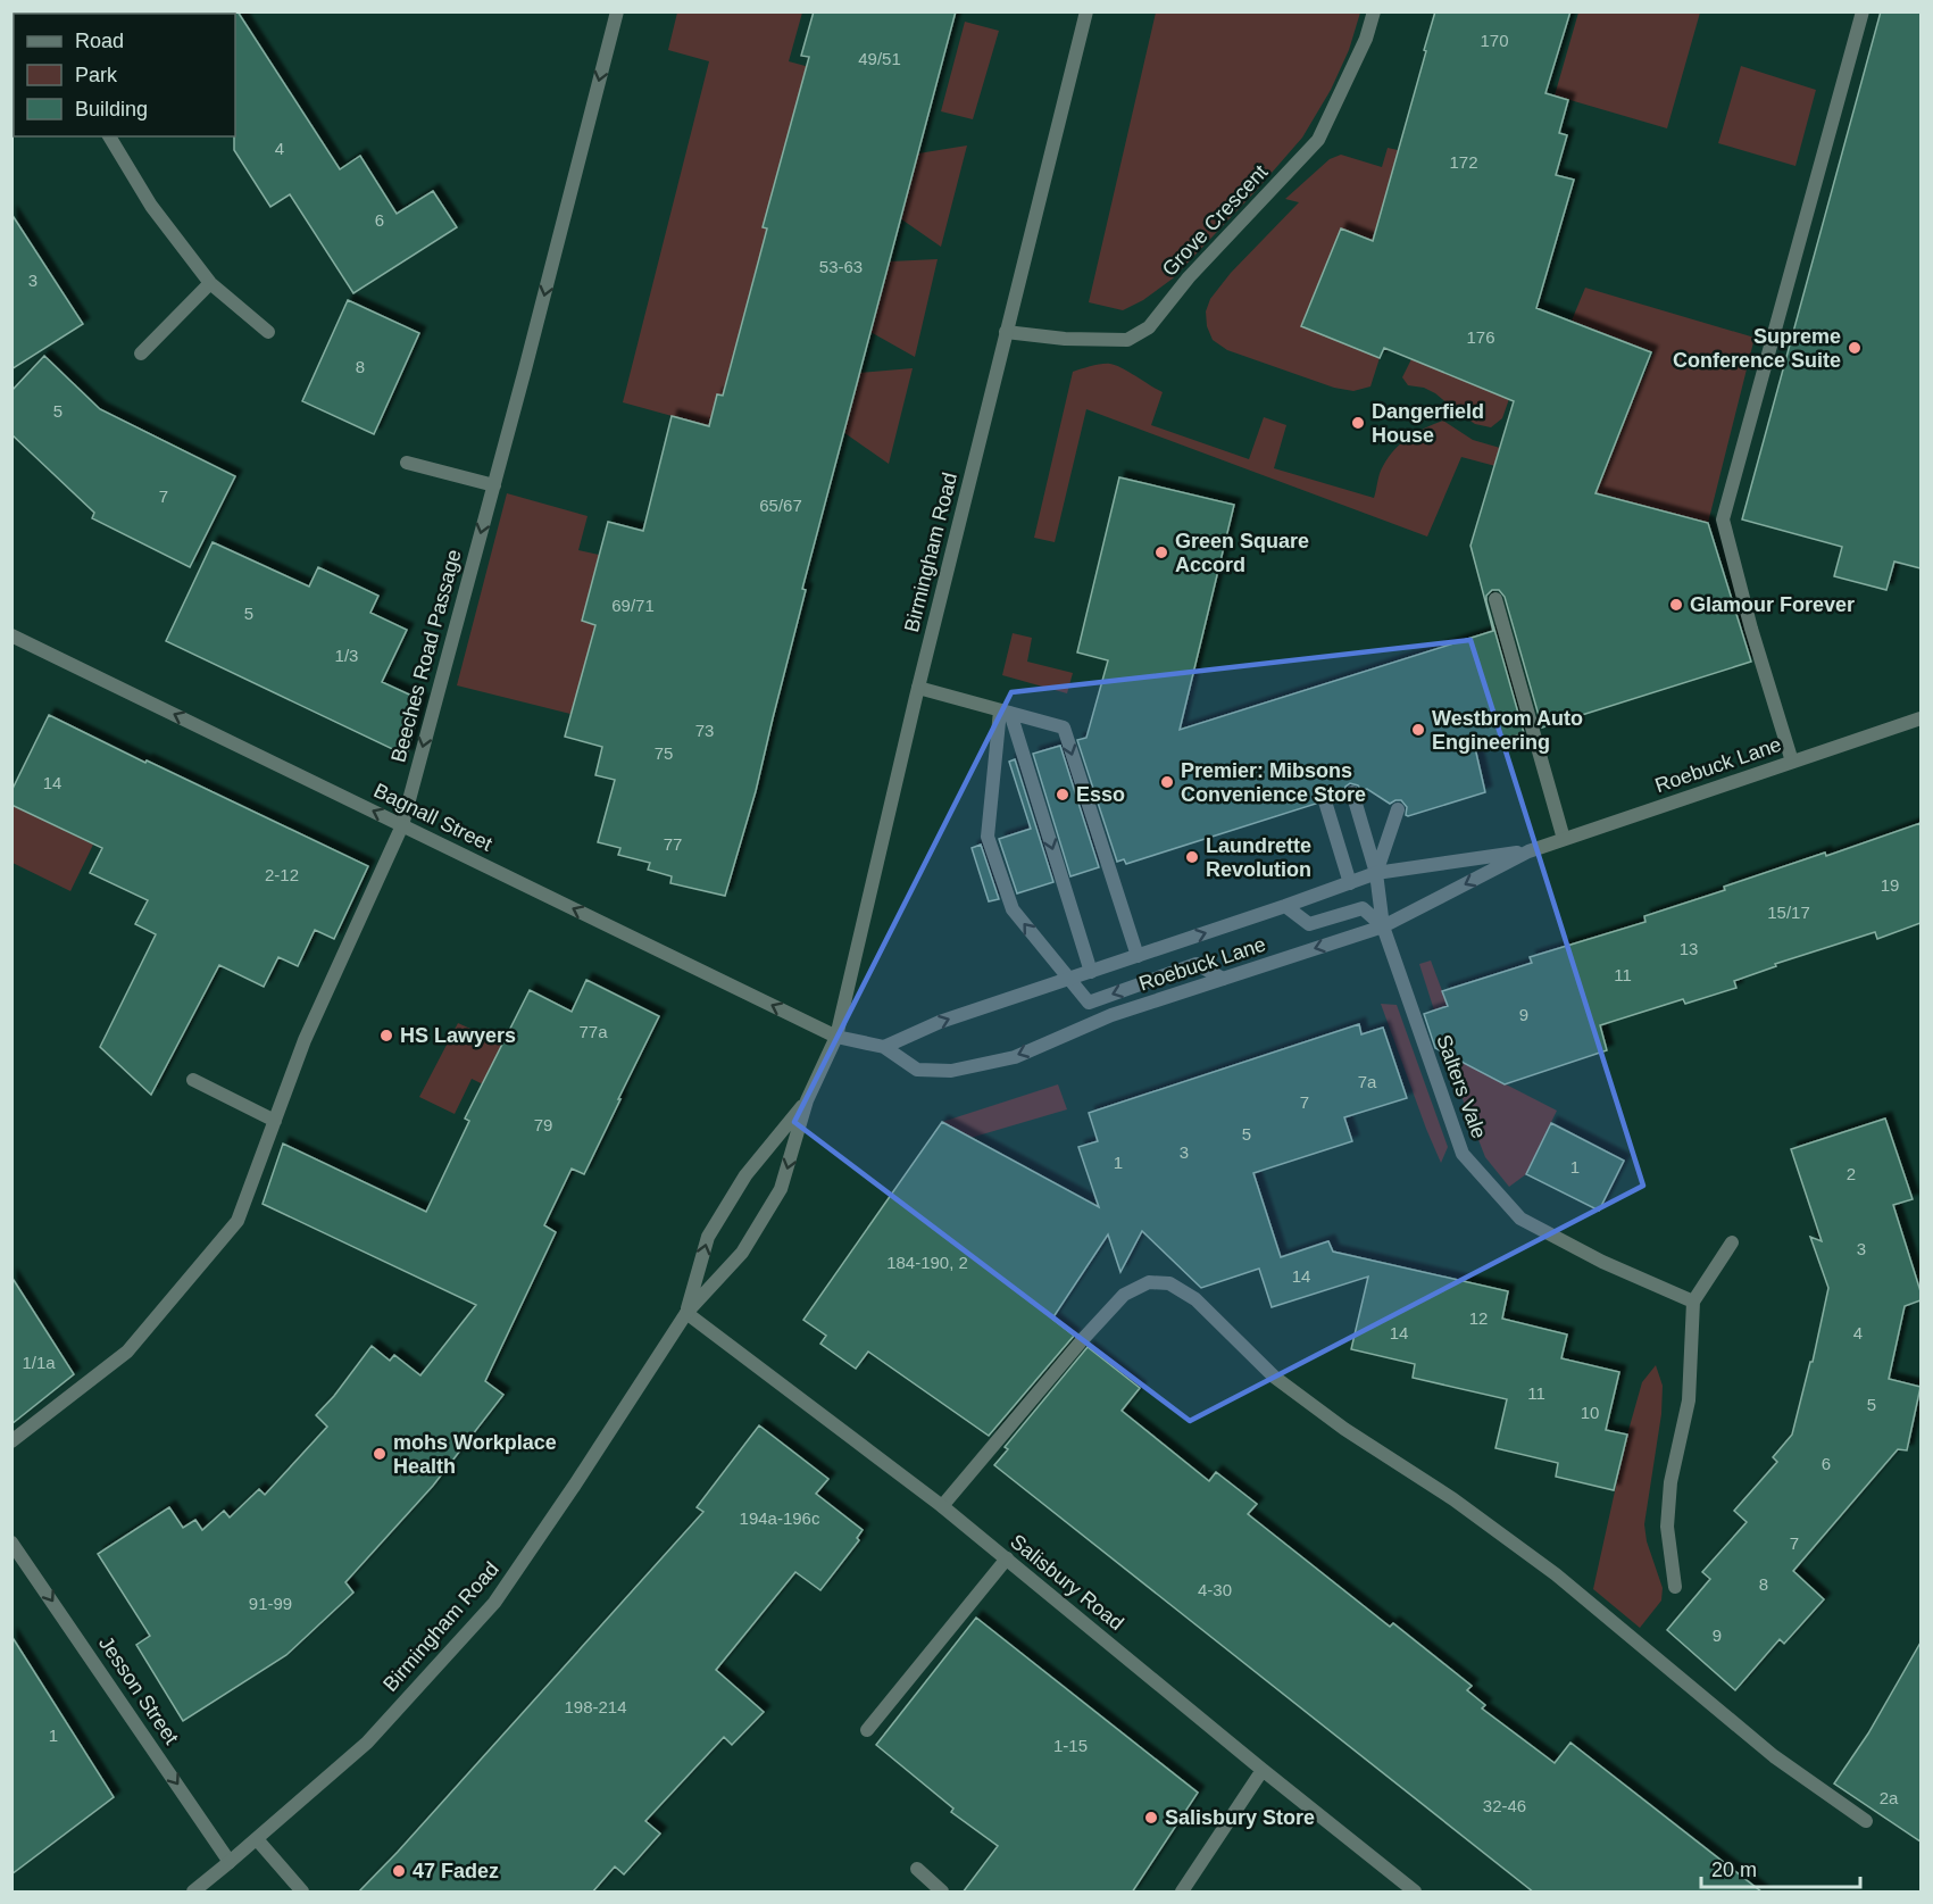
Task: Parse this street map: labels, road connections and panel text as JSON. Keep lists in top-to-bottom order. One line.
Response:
{"streets":{"street":["Grove Crescent","Birmingham Road","Beeches Road Passage","Roebuck Lane","Bagnall Street","Salters Vale","Salisbury Road","Jesson Street"]},"crossings":[["Grove Crescent","Birmingham Road"],["Birmingham Road","Roebuck Lane"],["Birmingham Road","Bagnall Street"],["Birmingham Road","Salisbury Road"],["Birmingham Road","Jesson Street"],["Beeches Road Passage","Bagnall Street"],["Roebuck Lane","Bagnall Street"],["Roebuck Lane","Salters Vale"]],"one_way":["Beeches Road Passage","Bagnall Street","Jesson Street"],"places":["Supreme Conference Suite","Dangerfield House","Green Square Accord","Glamour Forever","Westbrom Auto Engineering","Premier: Mibsons Convenience Store","Esso","Laundrette Revolution","HS Lawyers","mohs Workplace Health","Salisbury Store","47 Fadez"],"house_numbers":["170","49/51","4","172","6","53-63","3","176","8","5","7","65/67","69/71","5","1/3","73","75","14","77","2-12","19","15/17","13","11","9","77a","7a","7","79","5","3","1","1","2","3","184-190, 2","14","12","14","4","1/1a","11","5","10","6","194a-196c","7","8","4-30","91-99","9","198-214","1","1-15","2a","32-46"],"legend":["Road","Park","Building"],"scale_bar":"20 m"}
